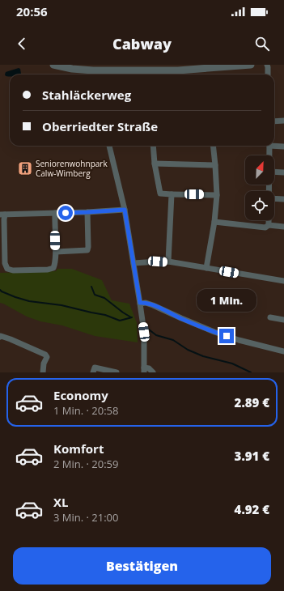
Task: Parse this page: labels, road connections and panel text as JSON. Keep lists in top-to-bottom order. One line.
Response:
{"places":{"building":["Seniorenwohnpark Calw-Wimberg"]},"north":"top right","page":{"status":"20:56","header":"Cabway","banner":["Stahläckerweg","Oberriedter Straße"],"bubble":"1 Min.","list":[{"name":"Economy","note":"1 Min. · 20:58","value":"2.89 €"},{"name":"Komfort","note":"2 Min. · 20:59","value":"3.91 €"},{"name":"XL","note":"3 Min. · 21:00","value":"4.92 €"}],"buttons":"Bestätigen"}}
